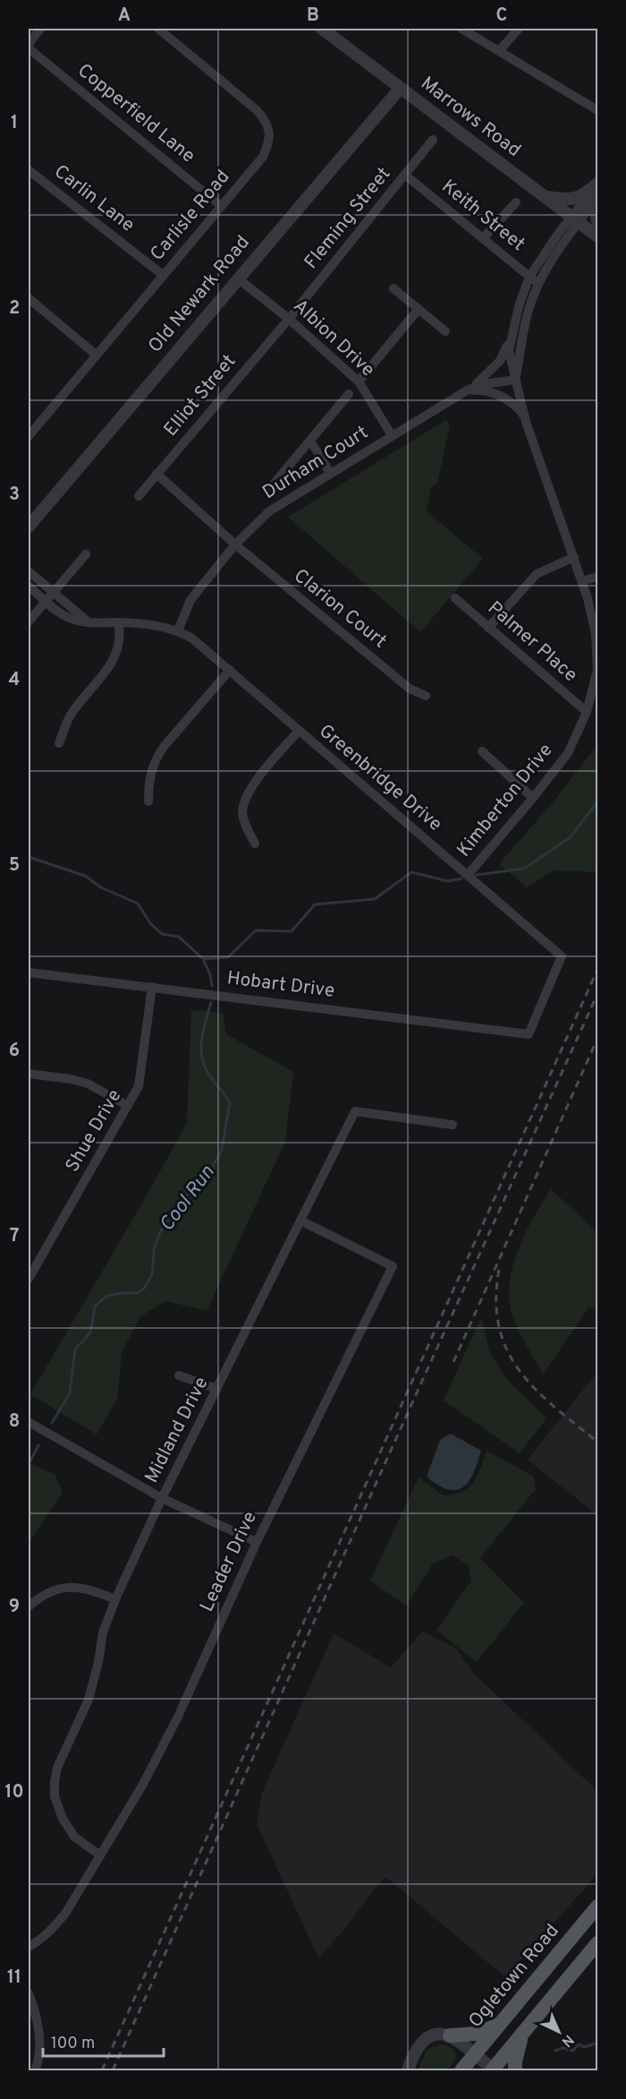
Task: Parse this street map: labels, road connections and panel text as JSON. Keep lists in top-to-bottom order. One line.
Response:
{"streets":{"main road":["Ogletown Road"],"street":["Copperfield Lane","Marrows Road","Carlin Lane","Carlisle Road","Keith Street","Fleming Street","Old Newark Road","Albion Drive","Elliot Street","Durham Court","Clarion Court","Palmer Place","Greenbridge Drive","Kimberton Drive","Hobart Drive","Shue Drive","Midland Drive","Leader Drive"]},"crossings":[["Copperfield Lane","Carlisle Road"],["Marrows Road","Old Newark Road"],["Marrows Road","Kimberton Drive"],["Carlin Lane","Carlisle Road"],["Keith Street","Fleming Street"],["Keith Street","Kimberton Drive"],["Fleming Street","Albion Drive"],["Fleming Street","Elliot Street"],["Old Newark Road","Albion Drive"],["Albion Drive","Elliot Street"],["Albion Drive","Durham Court"],["Elliot Street","Clarion Court"],["Durham Court","Clarion Court"],["Durham Court","Greenbridge Drive"],["Durham Court","Kimberton Drive"],["Palmer Place","Kimberton Drive"],["Greenbridge Drive","Kimberton Drive"],["Greenbridge Drive","Hobart Drive"],["Hobart Drive","Shue Drive"],["Midland Drive","Leader Drive"]],"water":["Cool Run"],"scale_bar":"100 m","north":"bottom right","grid":{"columns":["A","B","C"],"rows":["1","2","3","4","5","6","7","8","9","10","11"]}}
